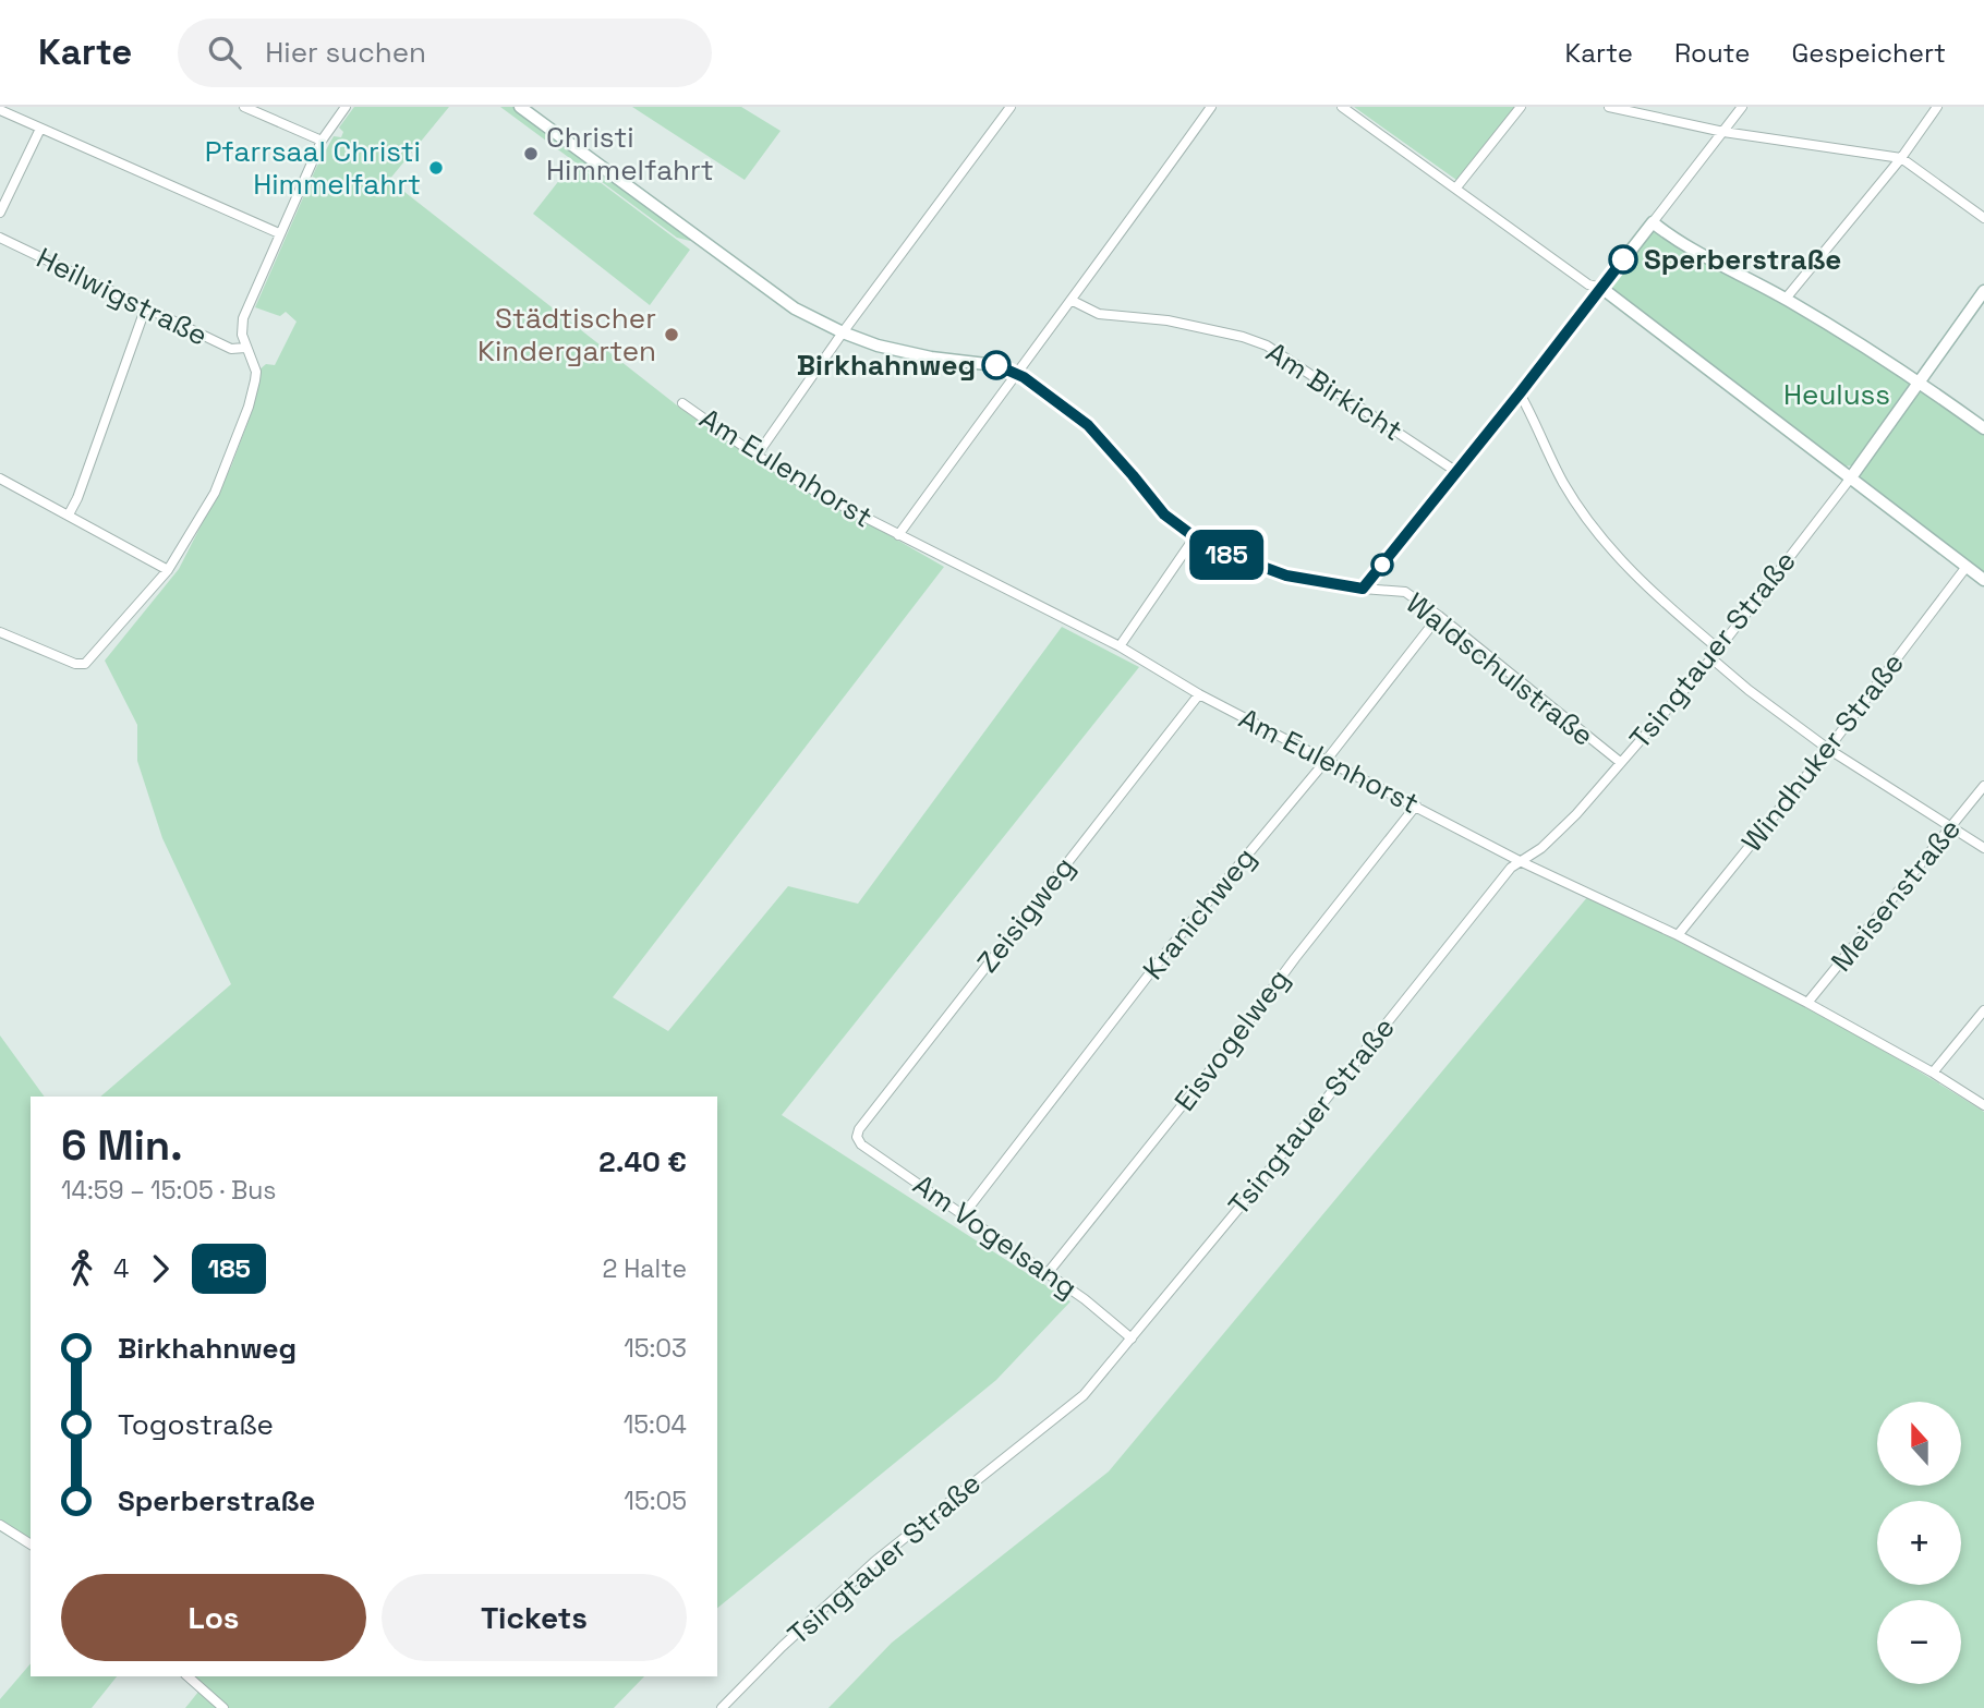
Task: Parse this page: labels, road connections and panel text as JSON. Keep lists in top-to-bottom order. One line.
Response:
{"streets":{"street":["Heilwigstraße","Am Birkicht","Am Eulenhorst","Tsingtauer Straße","Waldschulstraße","Windhuker Straße","Meisenstraße","Kranichweg","Zeisigweg","Eisvogelweg","Am Vogelsang"]},"crossings":[["Am Eulenhorst","Tsingtauer Straße"],["Am Eulenhorst","Windhuker Straße"],["Am Eulenhorst","Meisenstraße"],["Am Eulenhorst","Kranichweg"],["Am Eulenhorst","Zeisigweg"],["Am Eulenhorst","Eisvogelweg"],["Tsingtauer Straße","Waldschulstraße"],["Tsingtauer Straße","Am Vogelsang"],["Waldschulstraße","Kranichweg"],["Kranichweg","Am Vogelsang"],["Zeisigweg","Am Vogelsang"],["Eisvogelweg","Am Vogelsang"]],"parks":["Heuluss"],"places":["Christi Himmelfahrt","Pfarrsaal Christi Himmelfahrt","Sperberstraße","Städtischer Kindergarten","Birkhahnweg"],"lines":["bus line 185"],"north":"top","page":{"header":"Karte","search":"Hier suchen","nav":["Karte","Route","Gespeichert"],"on_map":"185","heading":["6 Min.","14:59 – 15:05 · Bus","2.40 €"],"legs":["4","185","2 Halte"],"list":[{"name":"Birkhahnweg","value":"15:03"},{"name":"Togostraße","value":"15:04"},{"name":"Sperberstraße","value":"15:05"}],"map_buttons":["+","−"],"buttons":["Los","Tickets"]}}
